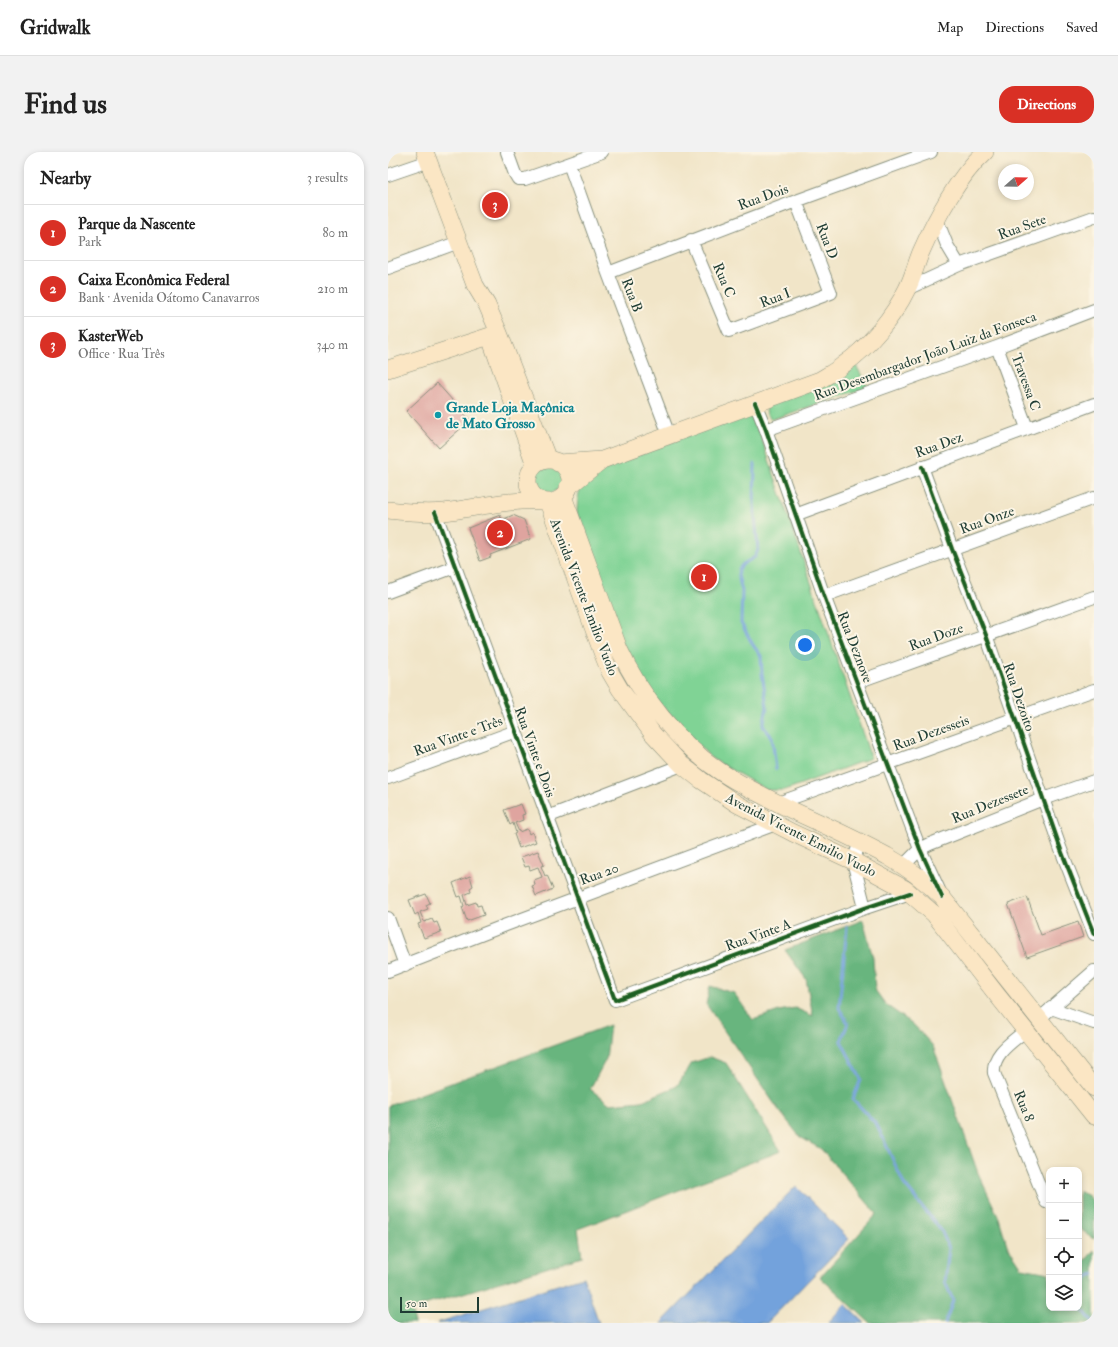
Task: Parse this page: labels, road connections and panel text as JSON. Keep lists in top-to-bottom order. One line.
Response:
{"streets":{"main road":["Avenida Vicente Emilio Vuolo"],"street":["Rua Dois","Rua Sete","Rua D","Rua C","Rua B","Rua I","Rua Desembargador João Luiz da Fonseca","Travessa C","Rua Dez","Rua Onze","Rua Doze","Rua Deznove","Rua Dezoito","Rua Dezesseis","Rua Vinte e Três","Rua Vinte e Dois","Rua Dezessete","Rua 20","Rua Vinte A","Rua 8"]},"crossings":[["Rua Dois","Rua D"],["Rua Dois","Rua C"],["Rua Dois","Rua B"],["Rua D","Rua I"],["Rua C","Rua I"],["Rua Desembargador João Luiz da Fonseca","Travessa C"],["Rua Desembargador João Luiz da Fonseca","Rua Deznove"],["Travessa C","Rua Dez"],["Rua Dez","Rua Deznove"],["Rua Dez","Rua Dezoito"],["Rua Onze","Rua Deznove"],["Rua Onze","Rua Dezoito"],["Avenida Vicente Emilio Vuolo","Rua Deznove"],["Avenida Vicente Emilio Vuolo","Rua Dezesseis"],["Avenida Vicente Emilio Vuolo","Rua Dezessete"],["Avenida Vicente Emilio Vuolo","Rua 20"],["Avenida Vicente Emilio Vuolo","Rua Vinte A"],["Avenida Vicente Emilio Vuolo","Rua 8"],["Rua Doze","Rua Deznove"],["Rua Doze","Rua Dezoito"],["Rua Deznove","Rua Dezesseis"],["Rua Deznove","Rua Dezessete"],["Rua Dezoito","Rua Dezesseis"],["Rua Dezoito","Rua Dezessete"],["Rua Vinte e Três","Rua Vinte e Dois"],["Rua Vinte e Dois","Rua 20"],["Rua Vinte e Dois","Rua Vinte A"]],"places":["Grande Loja Maçônica de Mato Grosso"],"scale_bar":"50 m","north":"right","page":{"header":"Gridwalk","nav":["Map","Directions","Saved"],"buttons":"Directions","title":"Find us","heading":["Nearby","3 results"],"pins":["3","2","1"],"list":[{"mark":"1","name":"Parque da Nascente","note":"Park","value":"80 m"},{"mark":"2","name":"Caixa Econômica Federal","note":"Bank · Avenida Oátomo Canavarros","value":"210 m"},{"mark":"3","name":"KasterWeb","note":"Office · Rua Três","value":"340 m"}],"map_buttons":["+","−"],"scale":"50 m"}}
